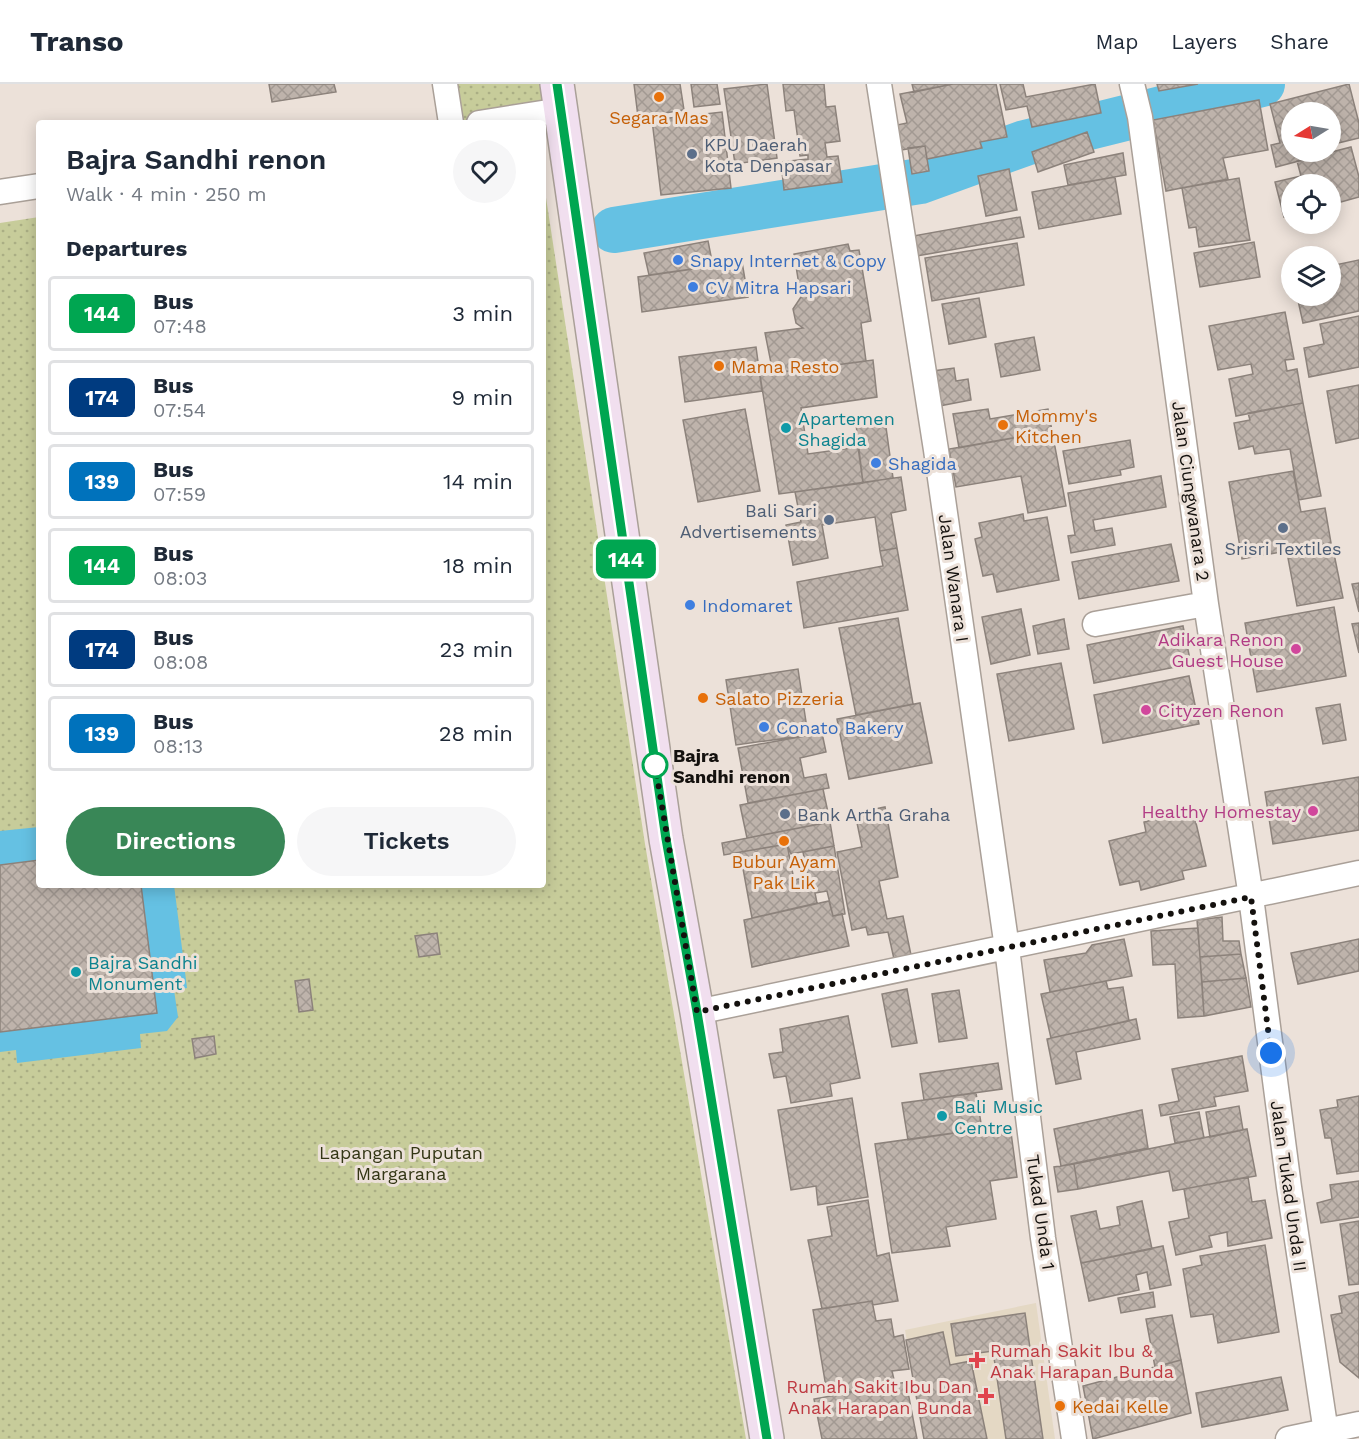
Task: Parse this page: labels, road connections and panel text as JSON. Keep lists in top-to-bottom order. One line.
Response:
{"streets":{"street":["Jalan Ciungwanara 2","Jalan Wanara I","Jalan Tukad Unda II","Tukad Unda 1"]},"crossings":[["Jalan Ciungwanara 2","Jalan Tukad Unda II"],["Jalan Wanara I","Tukad Unda 1"]],"parks":["Lapangan Puputan Margarana"],"places":{"other":["Segara Mas","KPU Daerah Kota Denpasar","Snapy Internet & Copy","CV Mitra Hapsari","Mama Resto","Mommy's Kitchen","Apartemen Shagida","Shagida","Bali Sari Advertisements","Srisri Textiles","Indomaret","Adikara Renon Guest House","Salato Pizzeria","Cityzen Renon","Conato Bakery","Bajra Sandhi renon","Healthy Homestay","Bank Artha Graha","Bubur Ayam Pak Lik","Bajra Sandhi Monument","Bali Music Centre","Kedai Kelle"],"health":["Rumah Sakit Ibu & Anak Harapan Bunda","Rumah Sakit Ibu Dan Anak Harapan Bunda"]},"lines":["bus line 144"],"north":"left","page":{"header":"Transo","nav":["Map","Layers","Share"],"on_map":"144","heading":[["Bajra Sandhi renon","Walk · 4 min · 250 m"],"Departures"],"list":[{"mark":"144","name":"Bus","note":"07:48","value":"3 min"},{"mark":"174","name":"Bus","note":"07:54","value":"9 min"},{"mark":"139","name":"Bus","note":"07:59","value":"14 min"},{"mark":"144","name":"Bus","note":"08:03","value":"18 min"},{"mark":"174","name":"Bus","note":"08:08","value":"23 min"},{"mark":"139","name":"Bus","note":"08:13","value":"28 min"}],"buttons":["Directions","Tickets"]}}
